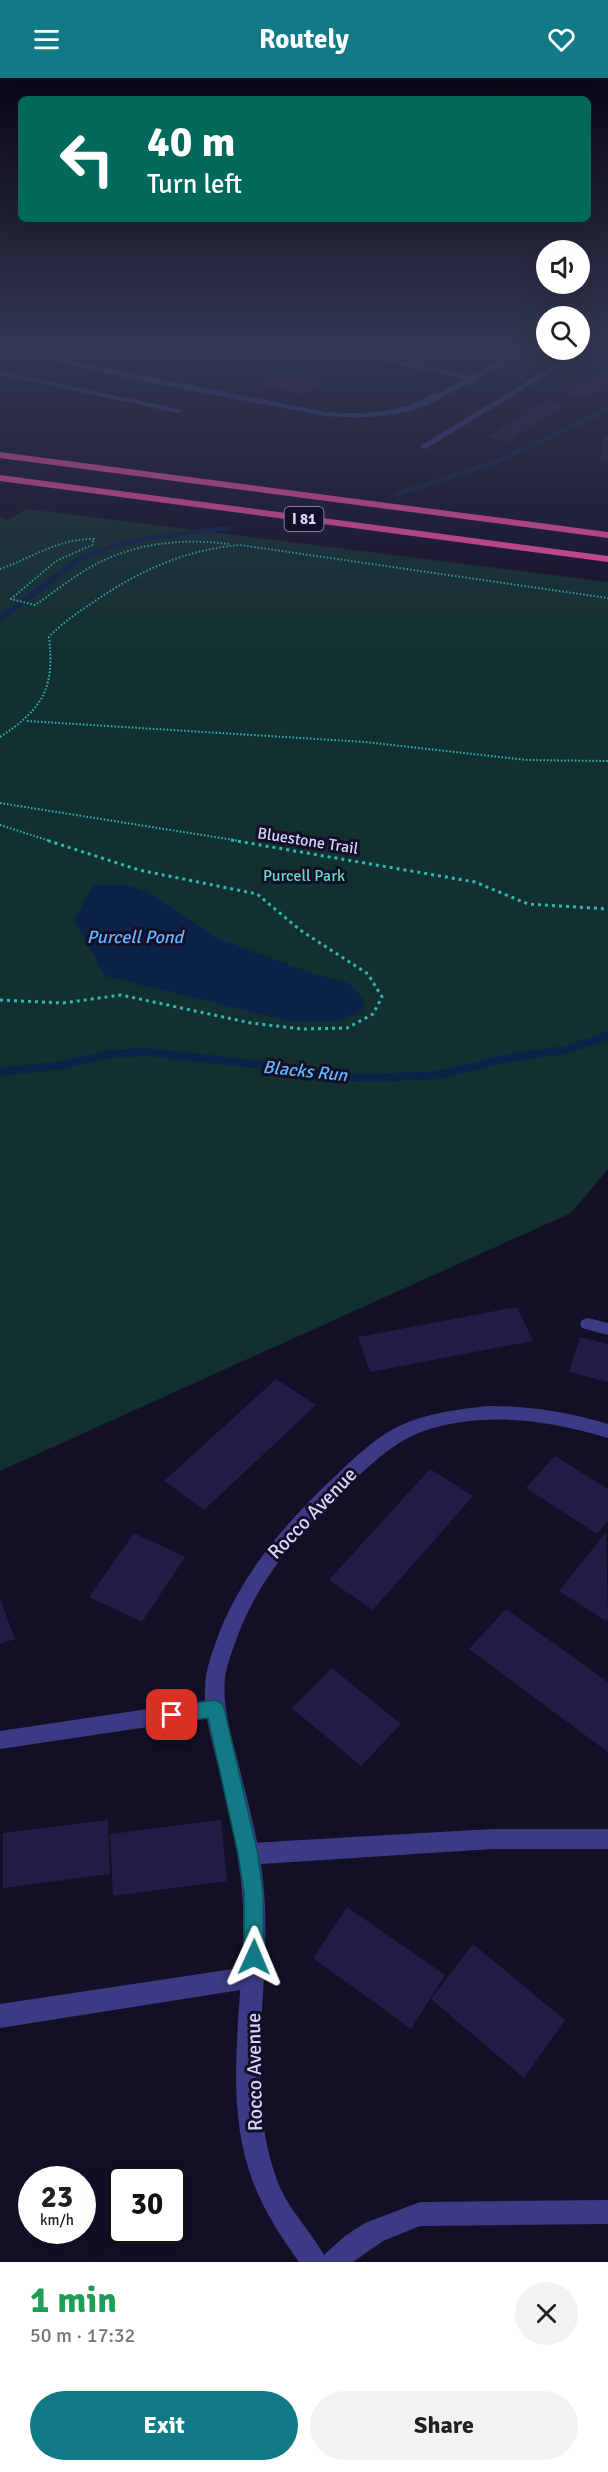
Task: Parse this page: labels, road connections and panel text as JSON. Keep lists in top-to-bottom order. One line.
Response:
{"streets":{"highway":["I 81"],"street":["Rocco Avenue"],"path":["Bluestone Trail"]},"water":["Purcell Pond","Blacks Run"],"parks":["Purcell Park"],"page":{"header":"Routely","turn":["40 m","Turn left"],"speed":"23 km/h","limit":"30","heading":["1 min","50 m · 17:32"],"buttons":["Exit","Share"]}}
